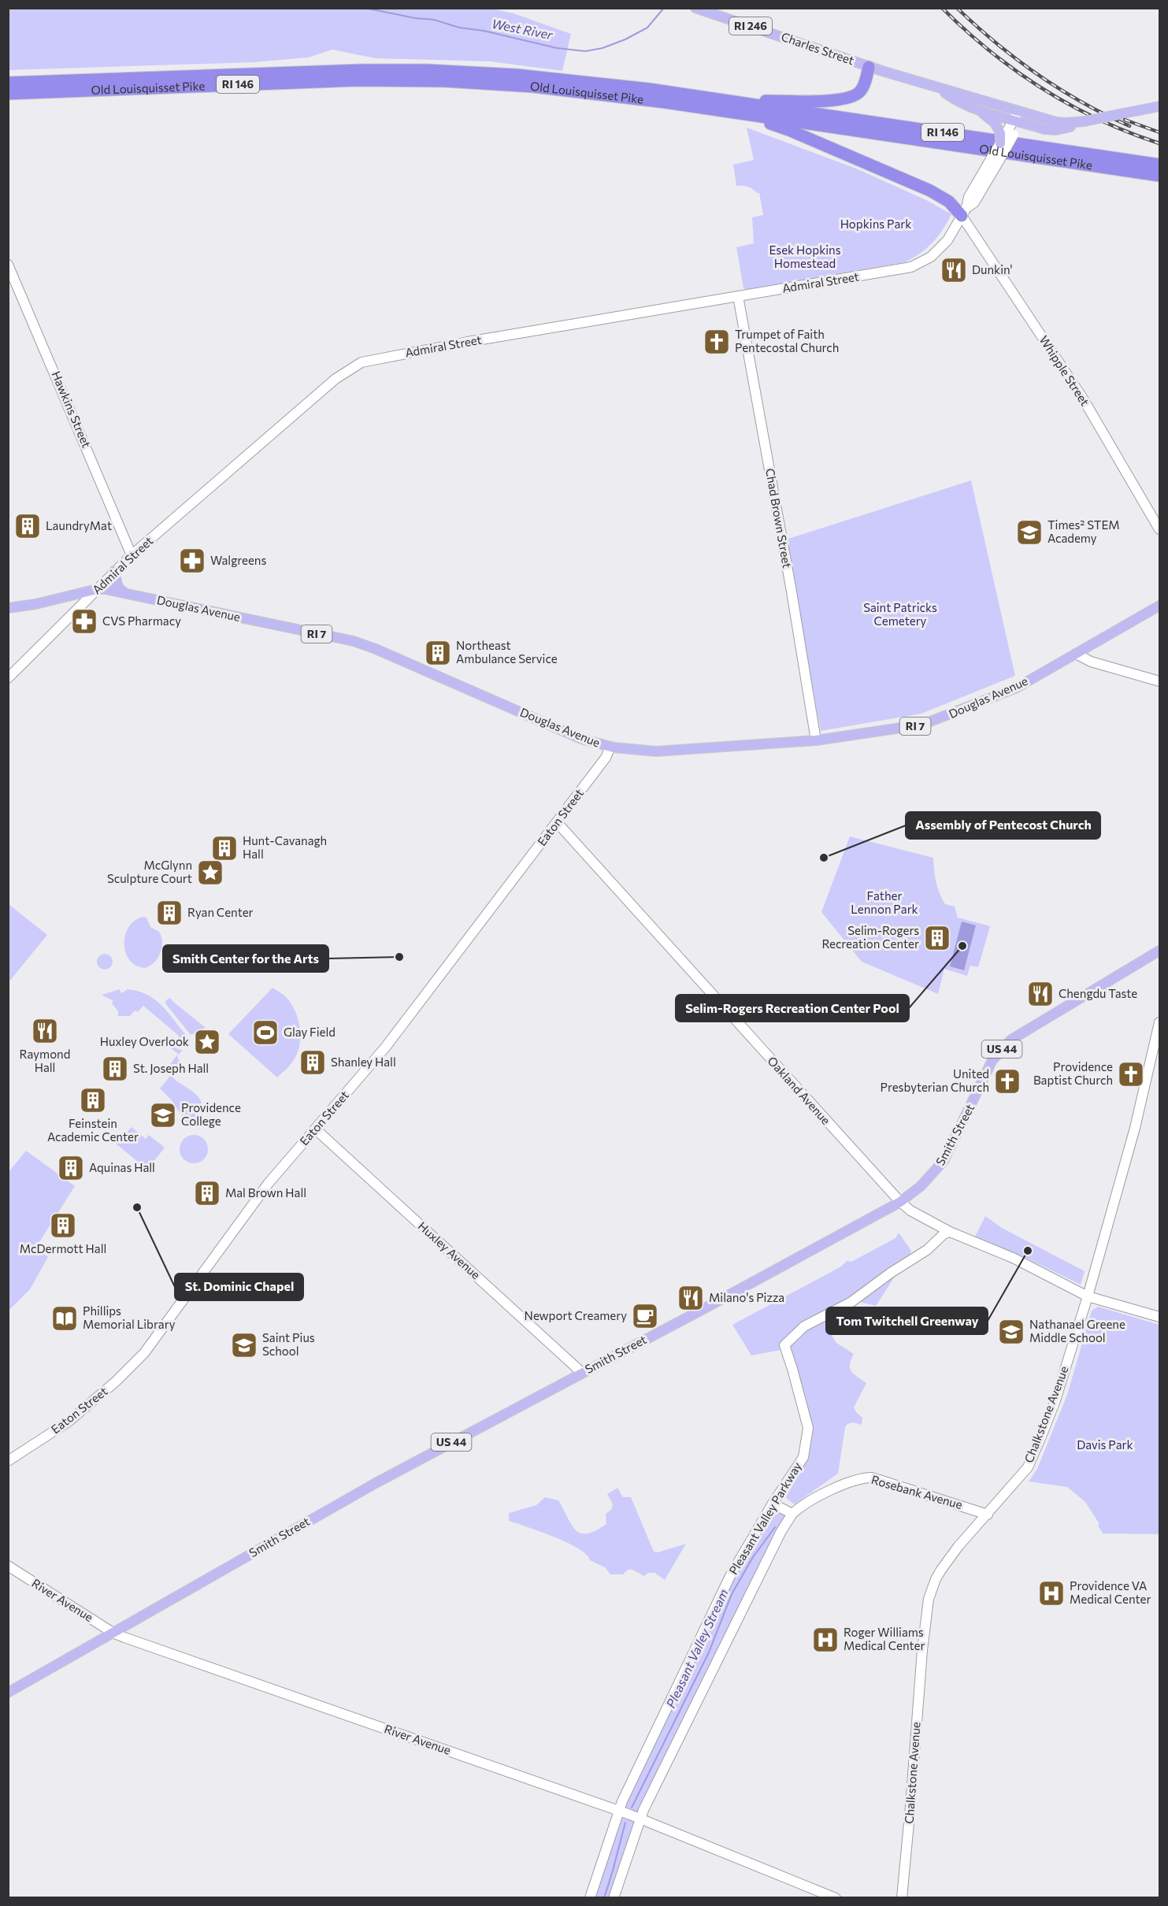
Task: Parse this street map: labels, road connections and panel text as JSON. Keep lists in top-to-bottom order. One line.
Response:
{"streets":{"highway":["RI 146","Old Louisquisset Pike"],"main road":["RI 246","Charles Street","Douglas Avenue","RI 7","US 44","Smith Street"],"street":["Admiral Street","Whipple Street","Hawkins Street","Chad Brown Street","Eaton Street","Oakland Avenue","Huxley Avenue","Chalkstone Avenue","Rosebank Avenue","Pleasant Valley Parkway","River Avenue"]},"crossings":[["Charles Street","Admiral Street"],["Admiral Street","Whipple Street"],["Admiral Street","Hawkins Street"],["Admiral Street","Chad Brown Street"],["Admiral Street","Douglas Avenue"],["Chad Brown Street","Douglas Avenue"],["Douglas Avenue","Eaton Street"],["Eaton Street","Oakland Avenue"],["Eaton Street","Huxley Avenue"],["Oakland Avenue","Smith Street"],["Oakland Avenue","Chalkstone Avenue"],["Oakland Avenue","Pleasant Valley Parkway"],["Smith Street","Huxley Avenue"],["Smith Street","River Avenue"],["Chalkstone Avenue","Rosebank Avenue"],["Rosebank Avenue","Pleasant Valley Parkway"],["Pleasant Valley Parkway","River Avenue"]],"water":["West River","Pleasant Valley Stream"],"parks":["Hopkins Park","Esek Hopkins Homestead","Saint Patricks Cemetery","Father Lennon Park","Davis Park"],"places":{"restaurant":["Dunkin'","Chengdu Taste","Raymond Hall","Milano's Pizza"],"church":["Trumpet of Faith Pentecostal Church","Providence Baptist Church","United Presbyterian Church"],"building":["LaundryMat","Northeast Ambulance Service","Hunt-Cavanagh Hall","Ryan Center","Selim-Rogers Recreation Center","Shanley Hall","St. Joseph Hall","Feinstein Academic Center","Aquinas Hall","Mal Brown Hall","McDermott Hall"],"school or university":["Times² STEM Academy","Providence College","Nathanael Greene Middle School","Saint Pius School"],"pharmacy":["Walgreens","CVS Pharmacy"],"other":["Assembly of Pentecost Church","Selim-Rogers Recreation Center Pool","Smith Center for the Arts","St. Dominic Chapel","Tom Twitchell Greenway"],"place":["McGlynn Sculpture Court","Huxley Overlook"],"sports":["Glay Field"],"cafe":["Newport Creamery"],"library":["Phillips Memorial Library"],"hospital":["Providence VA Medical Center","Roger Williams Medical Center"]}}
